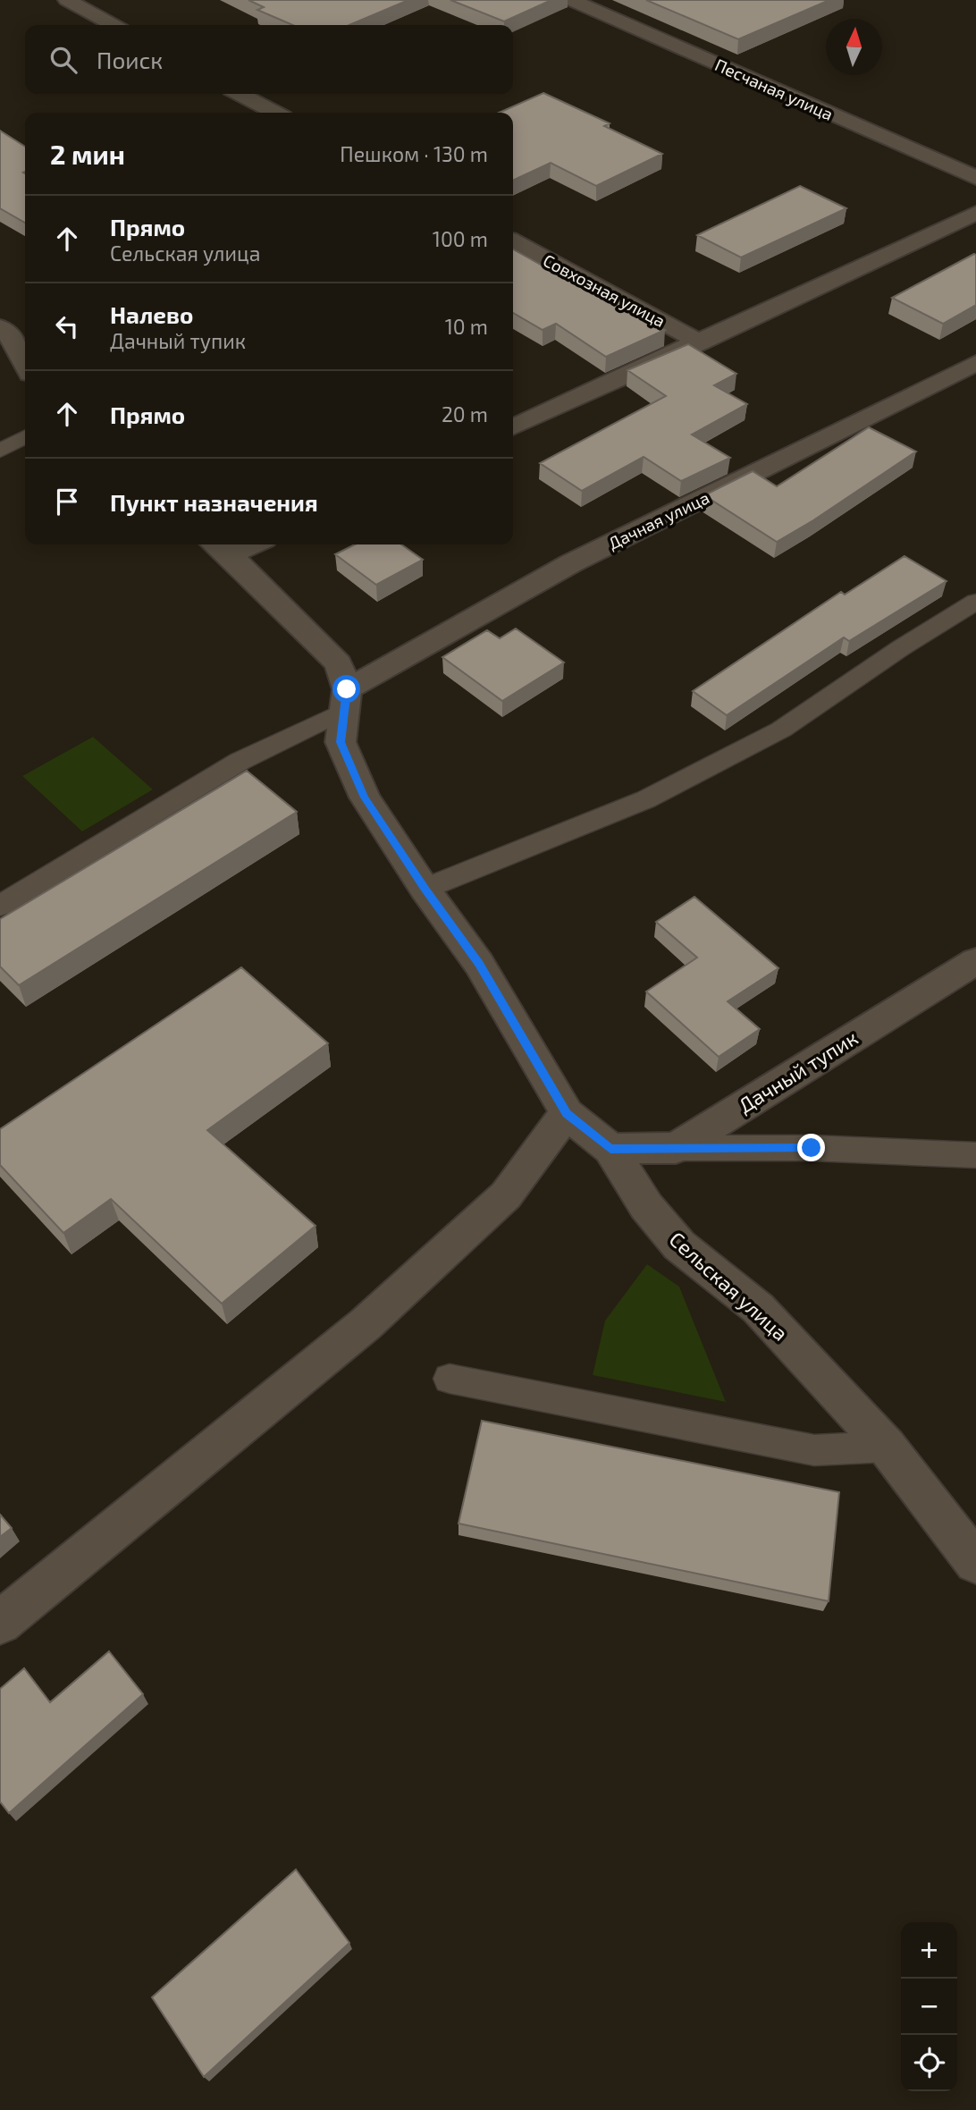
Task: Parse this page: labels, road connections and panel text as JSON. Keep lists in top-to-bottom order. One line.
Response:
{"streets":{"street":["Песчаная улица","Совхозная улица","Дачная улица","Дачный тупик","Сельская улица"]},"crossings":[["Дачная улица","Сельская улица"]],"north":"top","page":{"search":"Поиск","heading":["2 мин","Пешком · 130 m"],"list":[["Прямо","Сельская улица","100 m"],["Налево","Дачный тупик","10 m"],["Прямо","20 m"],"Пункт назначения"],"map_buttons":["+","−"]}}
